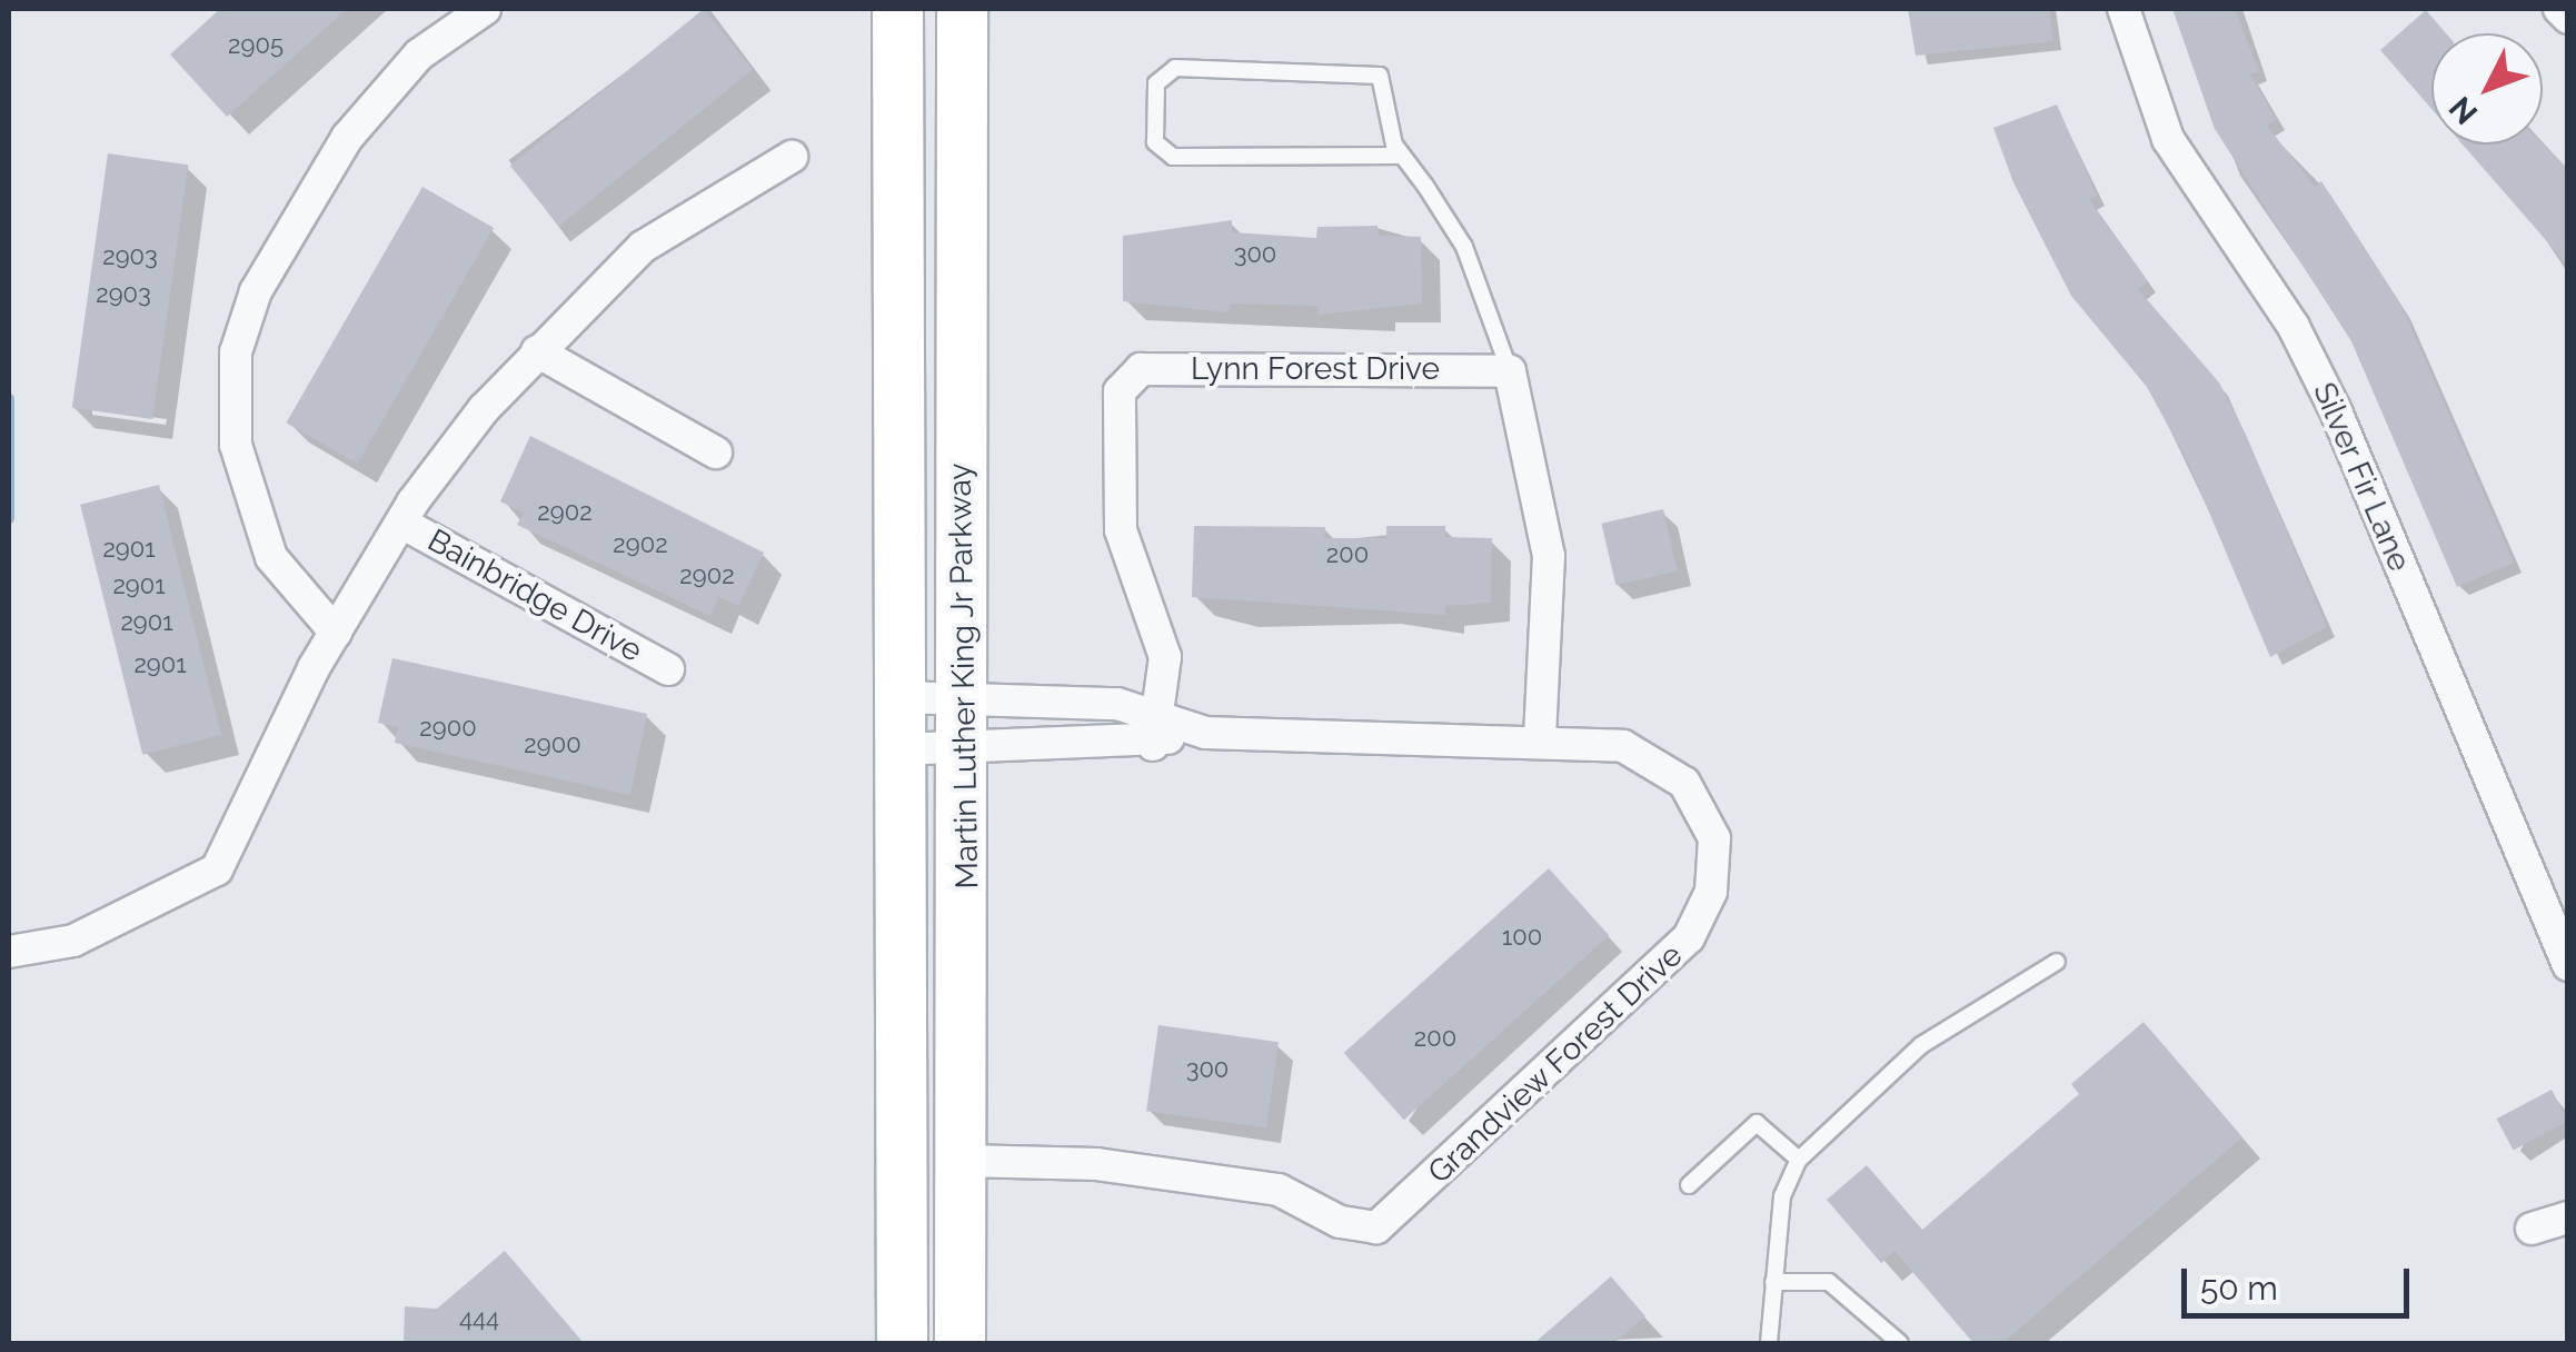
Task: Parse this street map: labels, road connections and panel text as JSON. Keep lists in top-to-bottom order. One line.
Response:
{"streets":{"main road":["Martin Luther King Jr Parkway"],"street":["Lynn Forest Drive","Silver Fir Lane","Bainbridge Drive","Grandview Forest Drive"]},"crossings":[["Lynn Forest Drive","Grandview Forest Drive"],["Martin Luther King Jr Parkway","Grandview Forest Drive"]],"house_numbers":["2905","300","2903","2903","2902","2902","2901","200","2902","2901","2901","2901","2900","2900","100","200","300","444"],"scale_bar":"50 m","north":"bottom left"}
